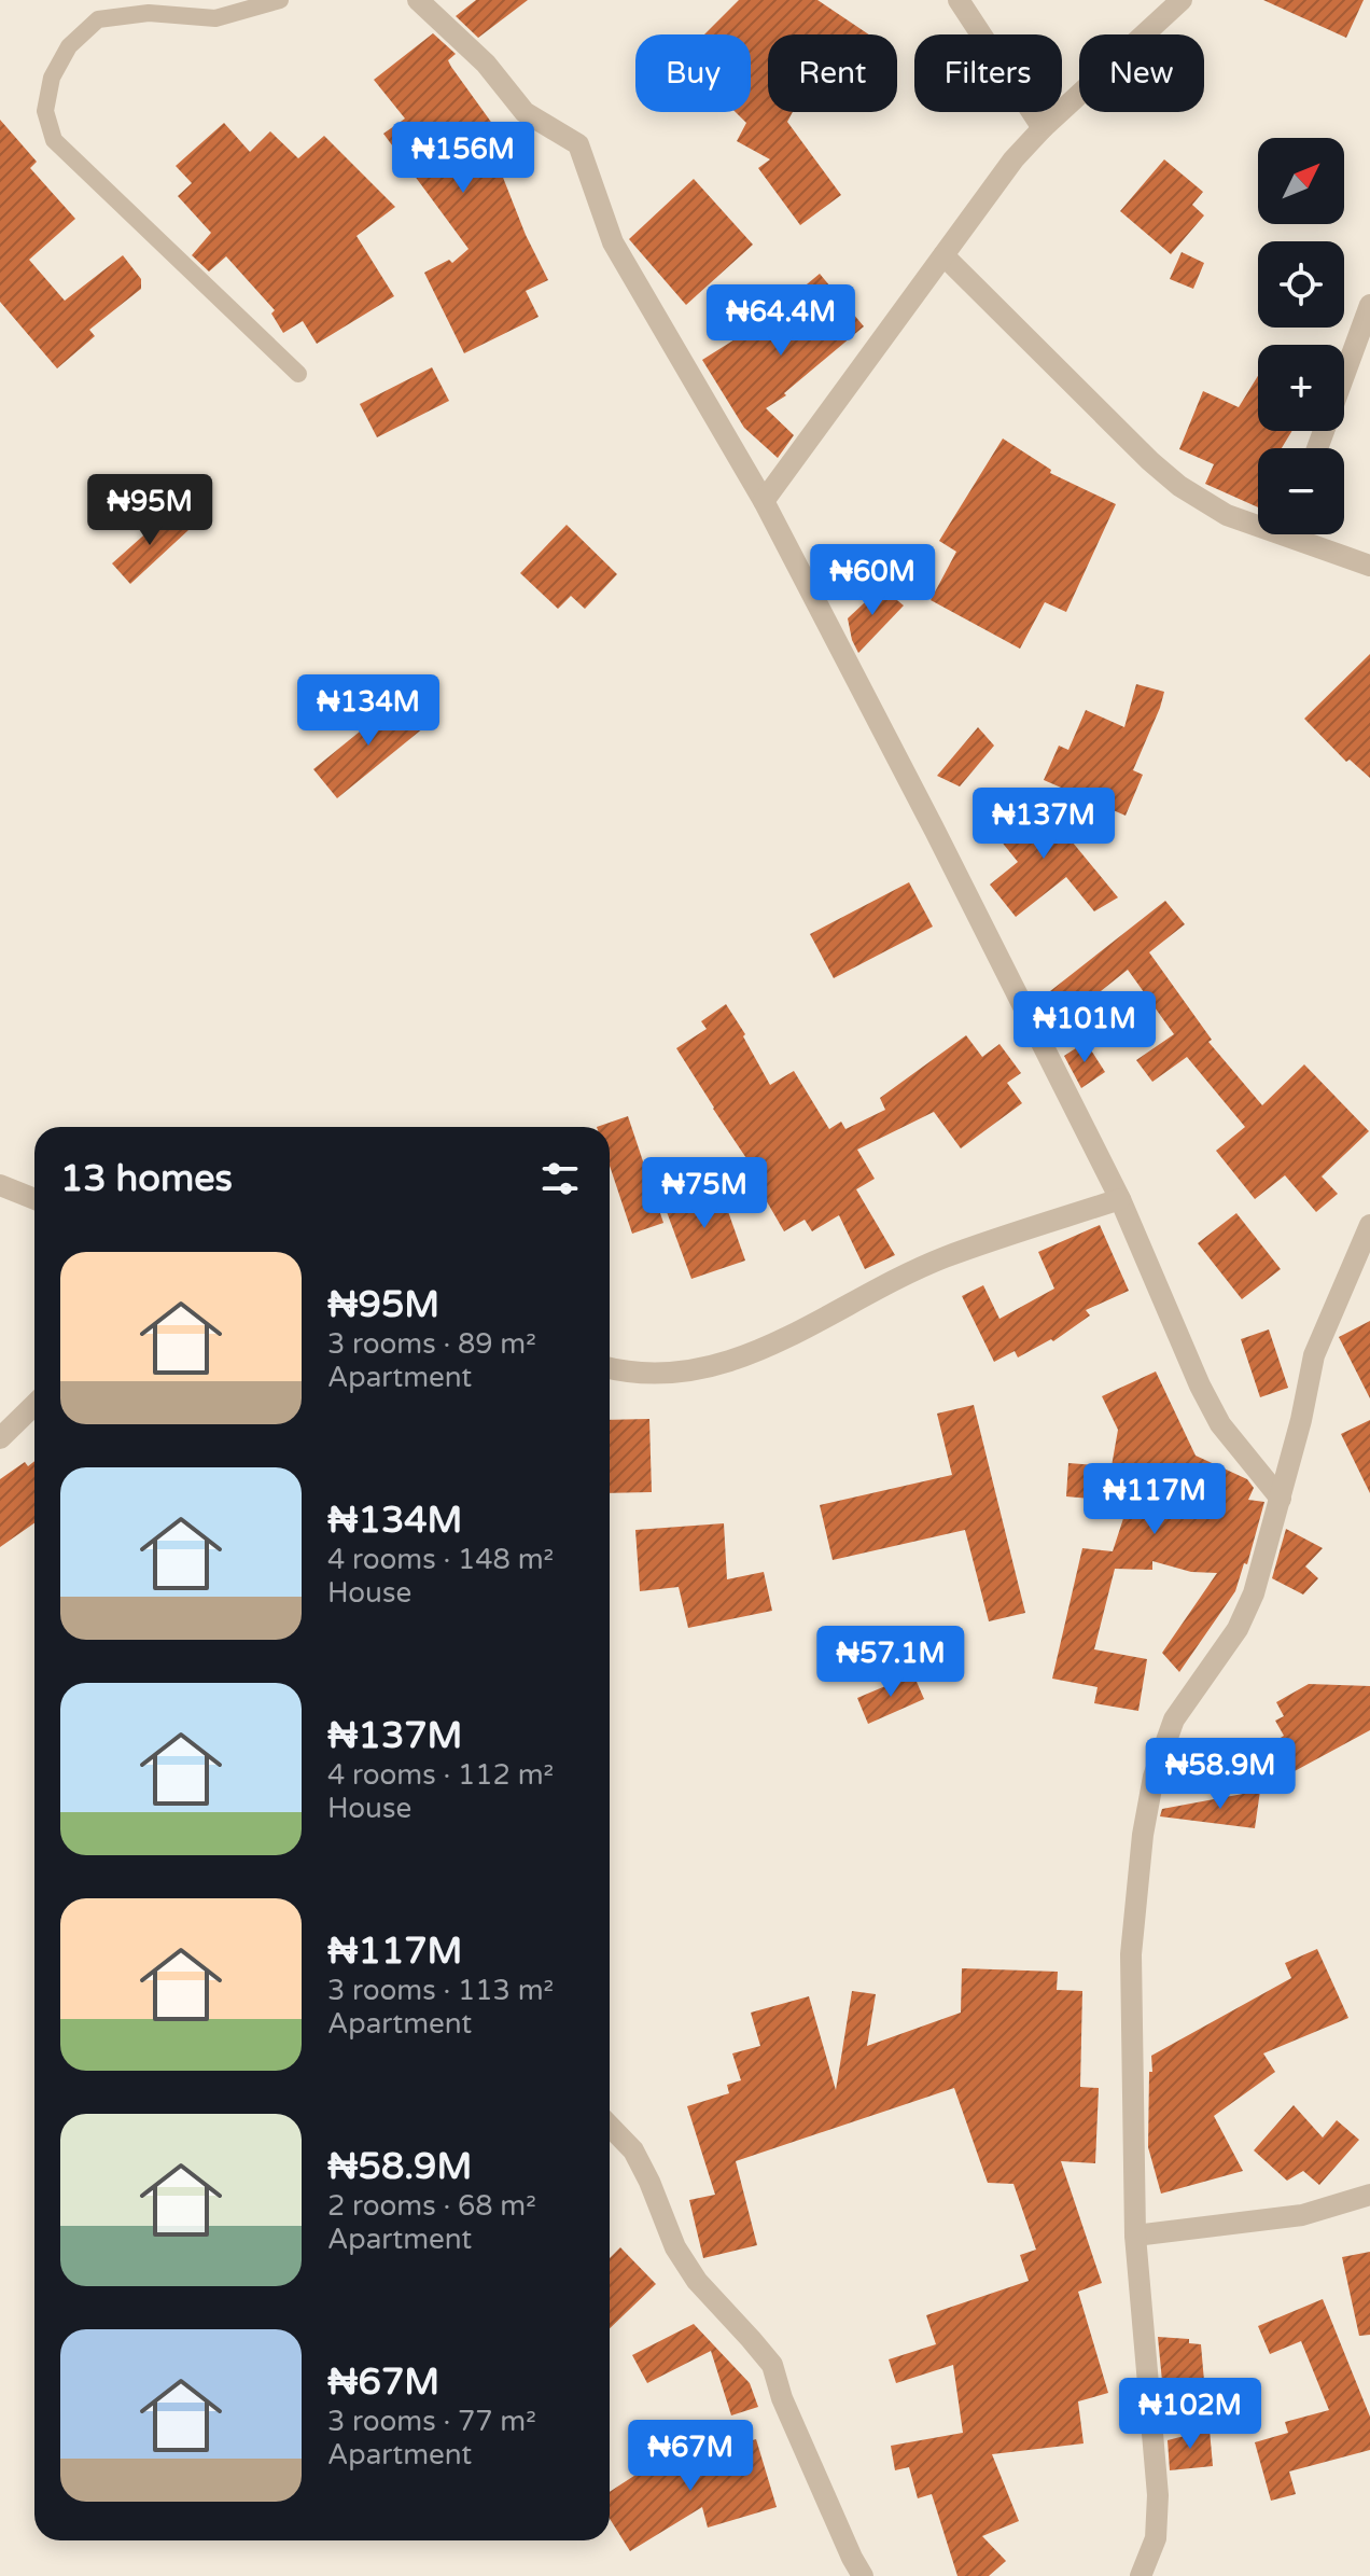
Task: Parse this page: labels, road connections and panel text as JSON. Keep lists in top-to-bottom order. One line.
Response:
{"north":"top right","page":{"chip":["Buy","Rent","Filters","New"],"price":["₦156M","₦64.4M","₦95M","₦60M","₦134M","₦137M","₦101M","₦75M","₦117M","₦57.1M","₦58.9M","₦102M","₦67M"],"map_buttons":["+","−"],"heading":"13 homes","list":[{"name":"₦95M","note":"3 rooms · 89 m² · Apartment"},{"name":"₦134M","note":"4 rooms · 148 m² · House"},{"name":"₦137M","note":"4 rooms · 112 m² · House"},{"name":"₦117M","note":"3 rooms · 113 m² · Apartment"},{"name":"₦58.9M","note":"2 rooms · 68 m² · Apartment"},{"name":"₦67M","note":"3 rooms · 77 m² · Apartment"}]}}
